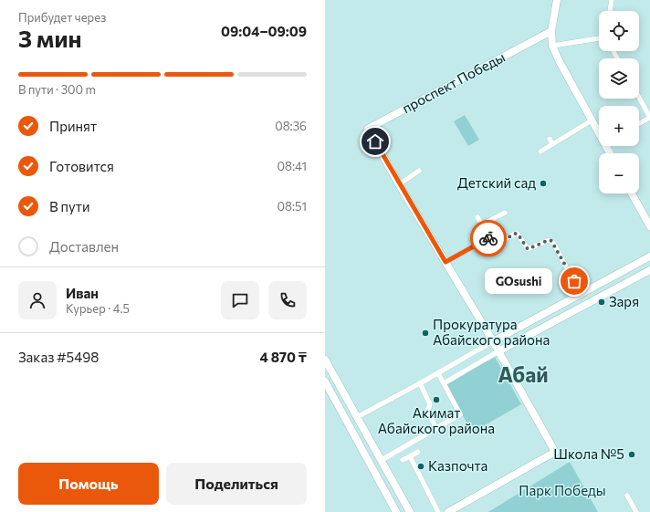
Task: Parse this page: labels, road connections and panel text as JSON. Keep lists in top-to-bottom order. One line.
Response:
{"streets":{"street":["проспект Победы"]},"districts":["Абай"],"parks":["Парк Победы"],"places":["Детский сад","GOsushi","Заря","Прокуратура Абайского района","Акимат Абайского района","Школа №5","Казпочта"],"page":{"heading":["3 мин","Прибудет через","09:04–09:09"],"panel":["Иван","Курьер · 4.5","Заказ #5498","4 870 ₸"],"map_buttons":["+","−"],"bar":"В пути · 300 m","list":[["Принят","08:36"],["Готовится","08:41"],["В пути","08:51"],"Доставлен"],"bubble":"GOsushi","buttons":["Помощь","Поделиться"]}}
